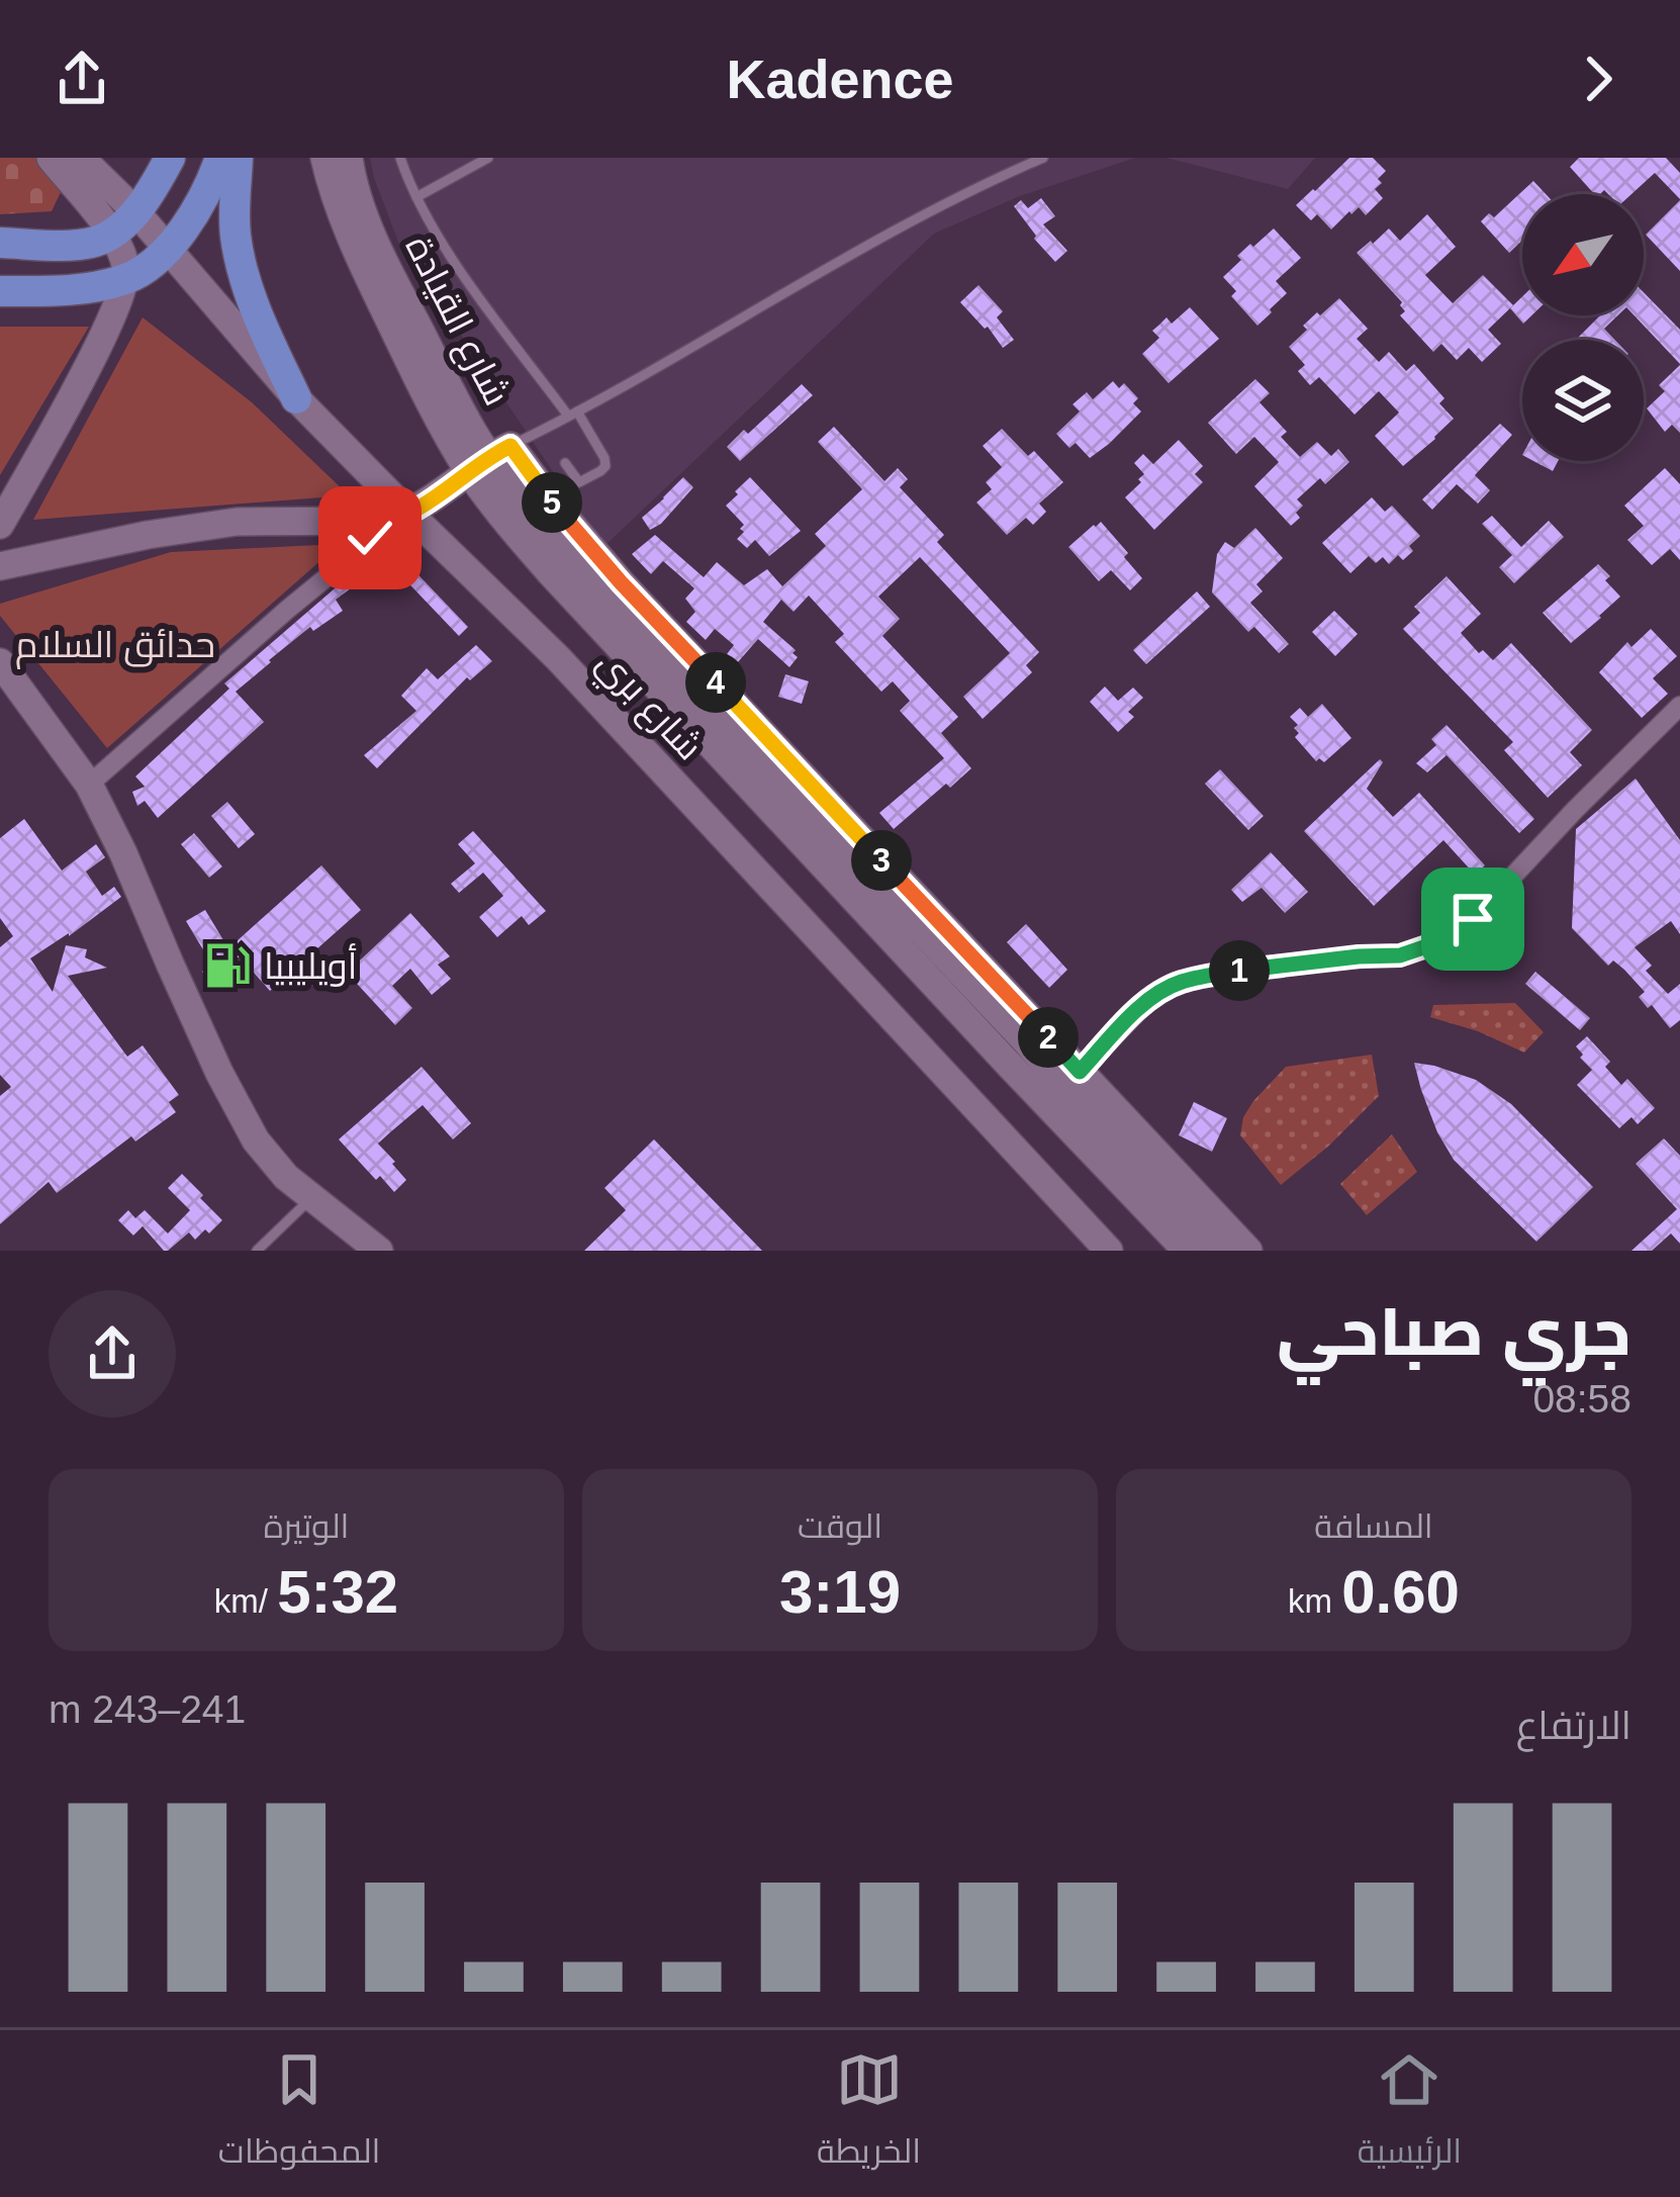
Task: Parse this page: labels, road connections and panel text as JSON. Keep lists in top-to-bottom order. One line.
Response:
{"streets":{"main road":["شارع القيادة","شارع بري"]},"parks":["حدائق السلام"],"places":{"fuel station":["أويليبيا"]},"north":"bottom left","page":{"header":"Kadence","pins":["5","4","3","1","2"],"heading":["جري صباحي","08:58"],"stats":[["المسافة","0.60 km"],["الوقت","3:19"],["الوتيرة","5:32 /km"]],"chart":["الارتفاع","241–243 m"],"tabs":["الرئيسية","الخريطة","المحفوظات"]}}
